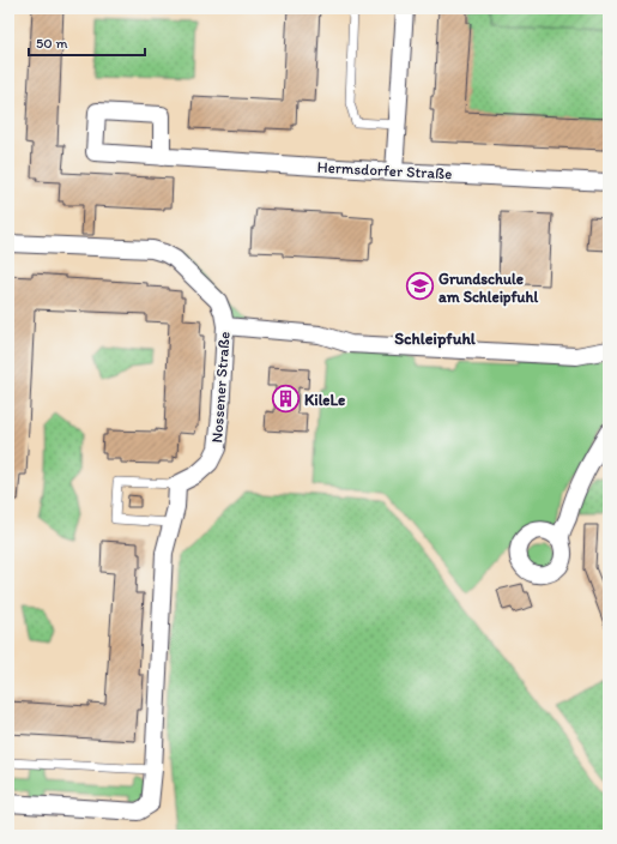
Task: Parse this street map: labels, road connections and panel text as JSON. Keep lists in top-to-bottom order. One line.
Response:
{"streets":{"street":["Hermsdorfer Straße","Nossener Straße"]},"districts":["Schleipfuhl"],"places":{"school or university":["Grundschule am Schleipfuhl"],"building":["KileLe"]},"scale_bar":"50 m"}
